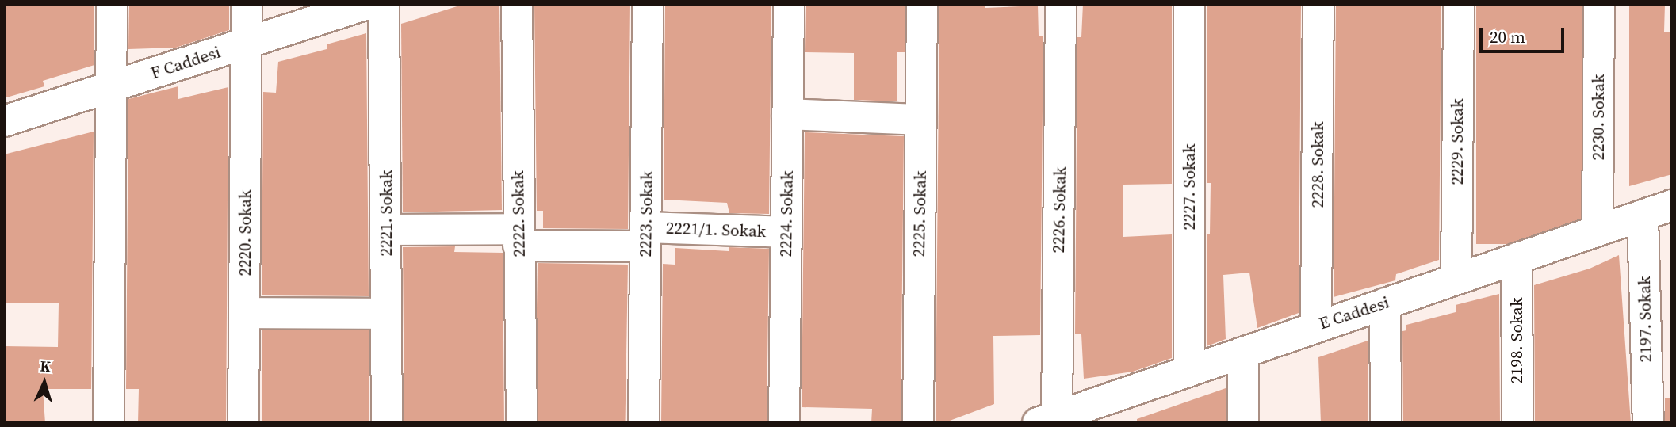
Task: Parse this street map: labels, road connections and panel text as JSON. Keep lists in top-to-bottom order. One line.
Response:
{"streets":{"street":["F Caddesi","2230. Sokak","2229. Sokak","2228. Sokak","2227. Sokak","2226. Sokak","2221. Sokak","2222. Sokak","2223. Sokak","2224. Sokak","2225. Sokak","2221/1. Sokak","2220. Sokak","E Caddesi","2197. Sokak","2198. Sokak"]},"crossings":[["F Caddesi","2220. Sokak"],["2230. Sokak","E Caddesi"],["2229. Sokak","E Caddesi"],["2228. Sokak","E Caddesi"],["2227. Sokak","E Caddesi"],["2226. Sokak","E Caddesi"],["2221. Sokak","2221/1. Sokak"],["2222. Sokak","2221/1. Sokak"],["2223. Sokak","2221/1. Sokak"],["2224. Sokak","2221/1. Sokak"],["E Caddesi","2197. Sokak"],["E Caddesi","2198. Sokak"]],"scale_bar":"20 m","north":"top"}
